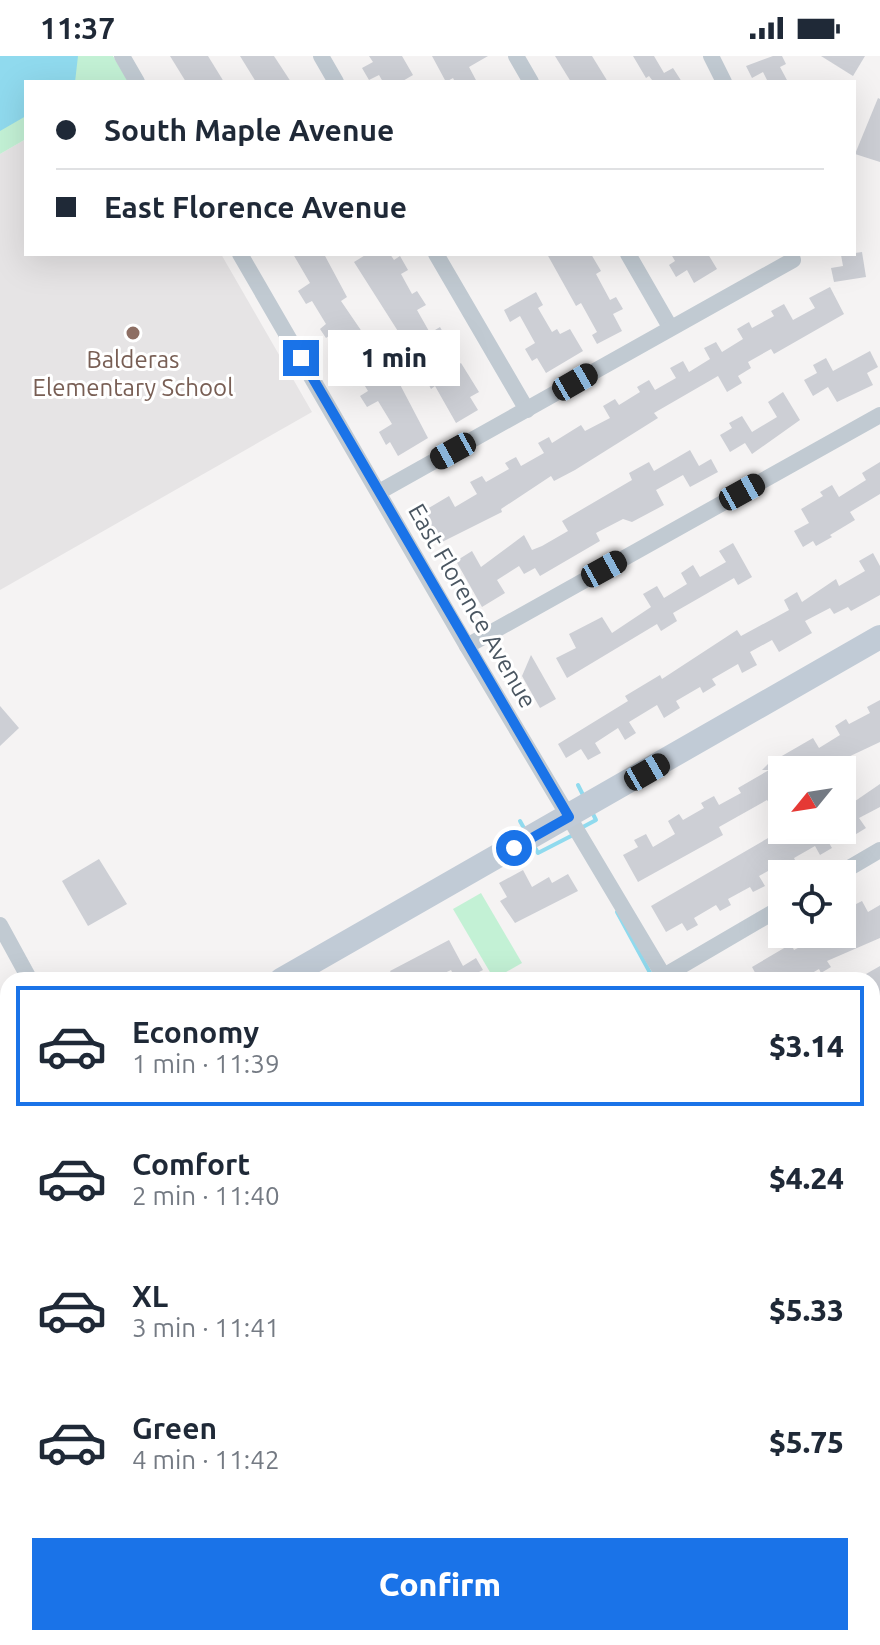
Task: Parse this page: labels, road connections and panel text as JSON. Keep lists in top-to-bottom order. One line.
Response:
{"streets":{"street":["East Florence Avenue"]},"places":["Balderas Elementary School"],"north":"bottom left","page":{"status":"11:37","banner":["South Maple Avenue","East Florence Avenue"],"bubble":"1 min","list":[{"name":"Economy","note":"1 min · 11:39","value":"$3.14"},{"name":"Comfort","note":"2 min · 11:40","value":"$4.24"},{"name":"XL","note":"3 min · 11:41","value":"$5.33"},{"name":"Green","note":"4 min · 11:42","value":"$5.75"}],"buttons":"Confirm"}}
